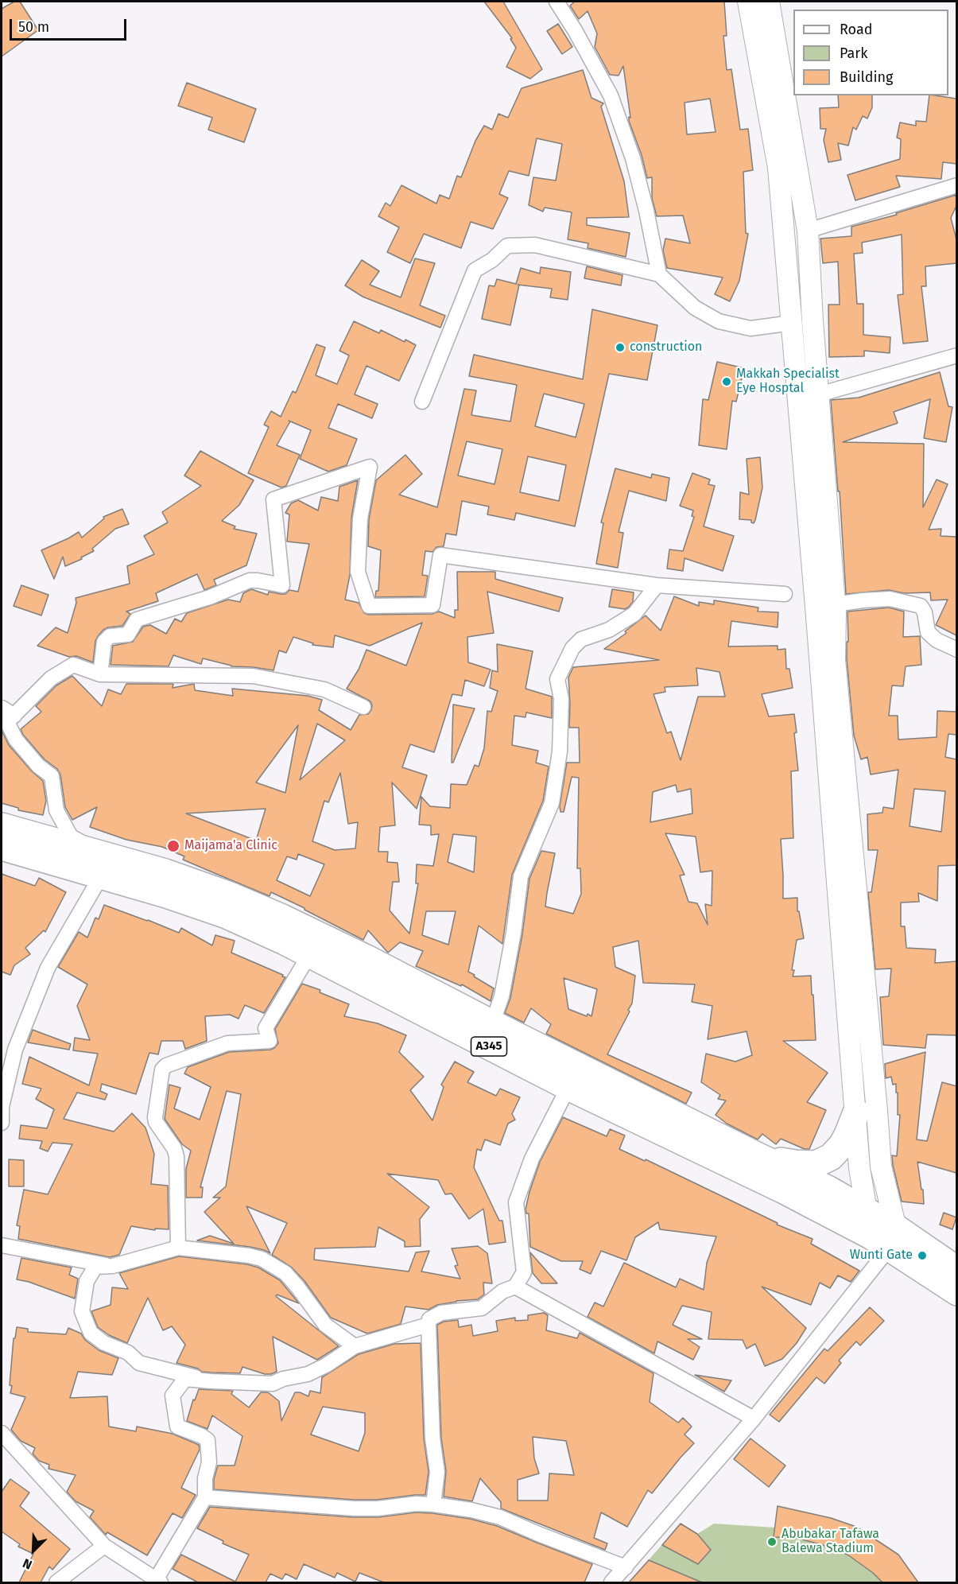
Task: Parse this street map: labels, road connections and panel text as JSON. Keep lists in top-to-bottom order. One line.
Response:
{"streets":{"highway":["A345"]},"places":["construction","Makkah Specialist Eye Hosptal","Maijama'a Clinic","Wunti Gate","Abubakar Tafawa Balewa Stadium"],"legend":["Road","Park","Building"],"scale_bar":"50 m","north":"bottom left"}
